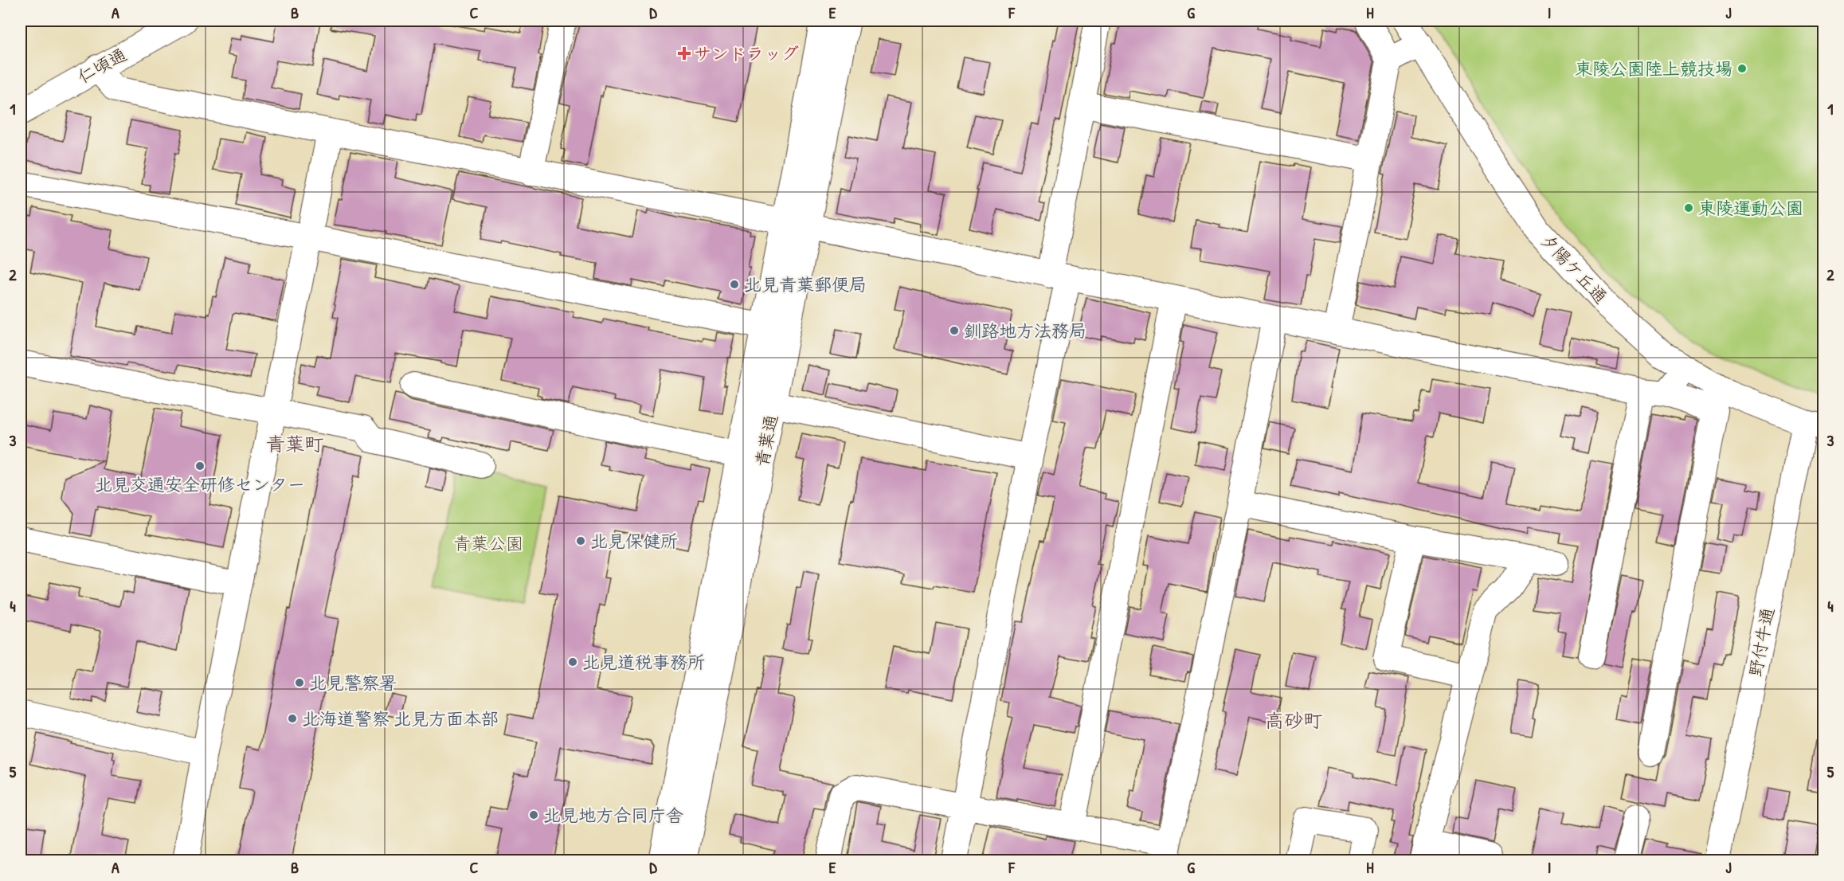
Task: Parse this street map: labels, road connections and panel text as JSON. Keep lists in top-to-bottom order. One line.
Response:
{"streets":{"street":["仁頃通","夕陽ケ丘通","青葉通","野付牛通"]},"crossings":[["夕陽ケ丘通","野付牛通"]],"districts":["青葉町","高砂町"],"parks":["青葉公園"],"places":{"health":["サンドラッグ"],"other":["東陵公園陸上競技場","東陵運動公園","北見青葉郵便局","釧路地方法務局","北見交通安全研修センター","北見保健所","北見道税事務所","北見警察署","北海道警察 北見方面本部","北見地方合同庁舎"]},"grid":{"columns":["A","B","C","D","E","F","G","H","I","J"],"rows":["1","2","3","4","5"]}}
